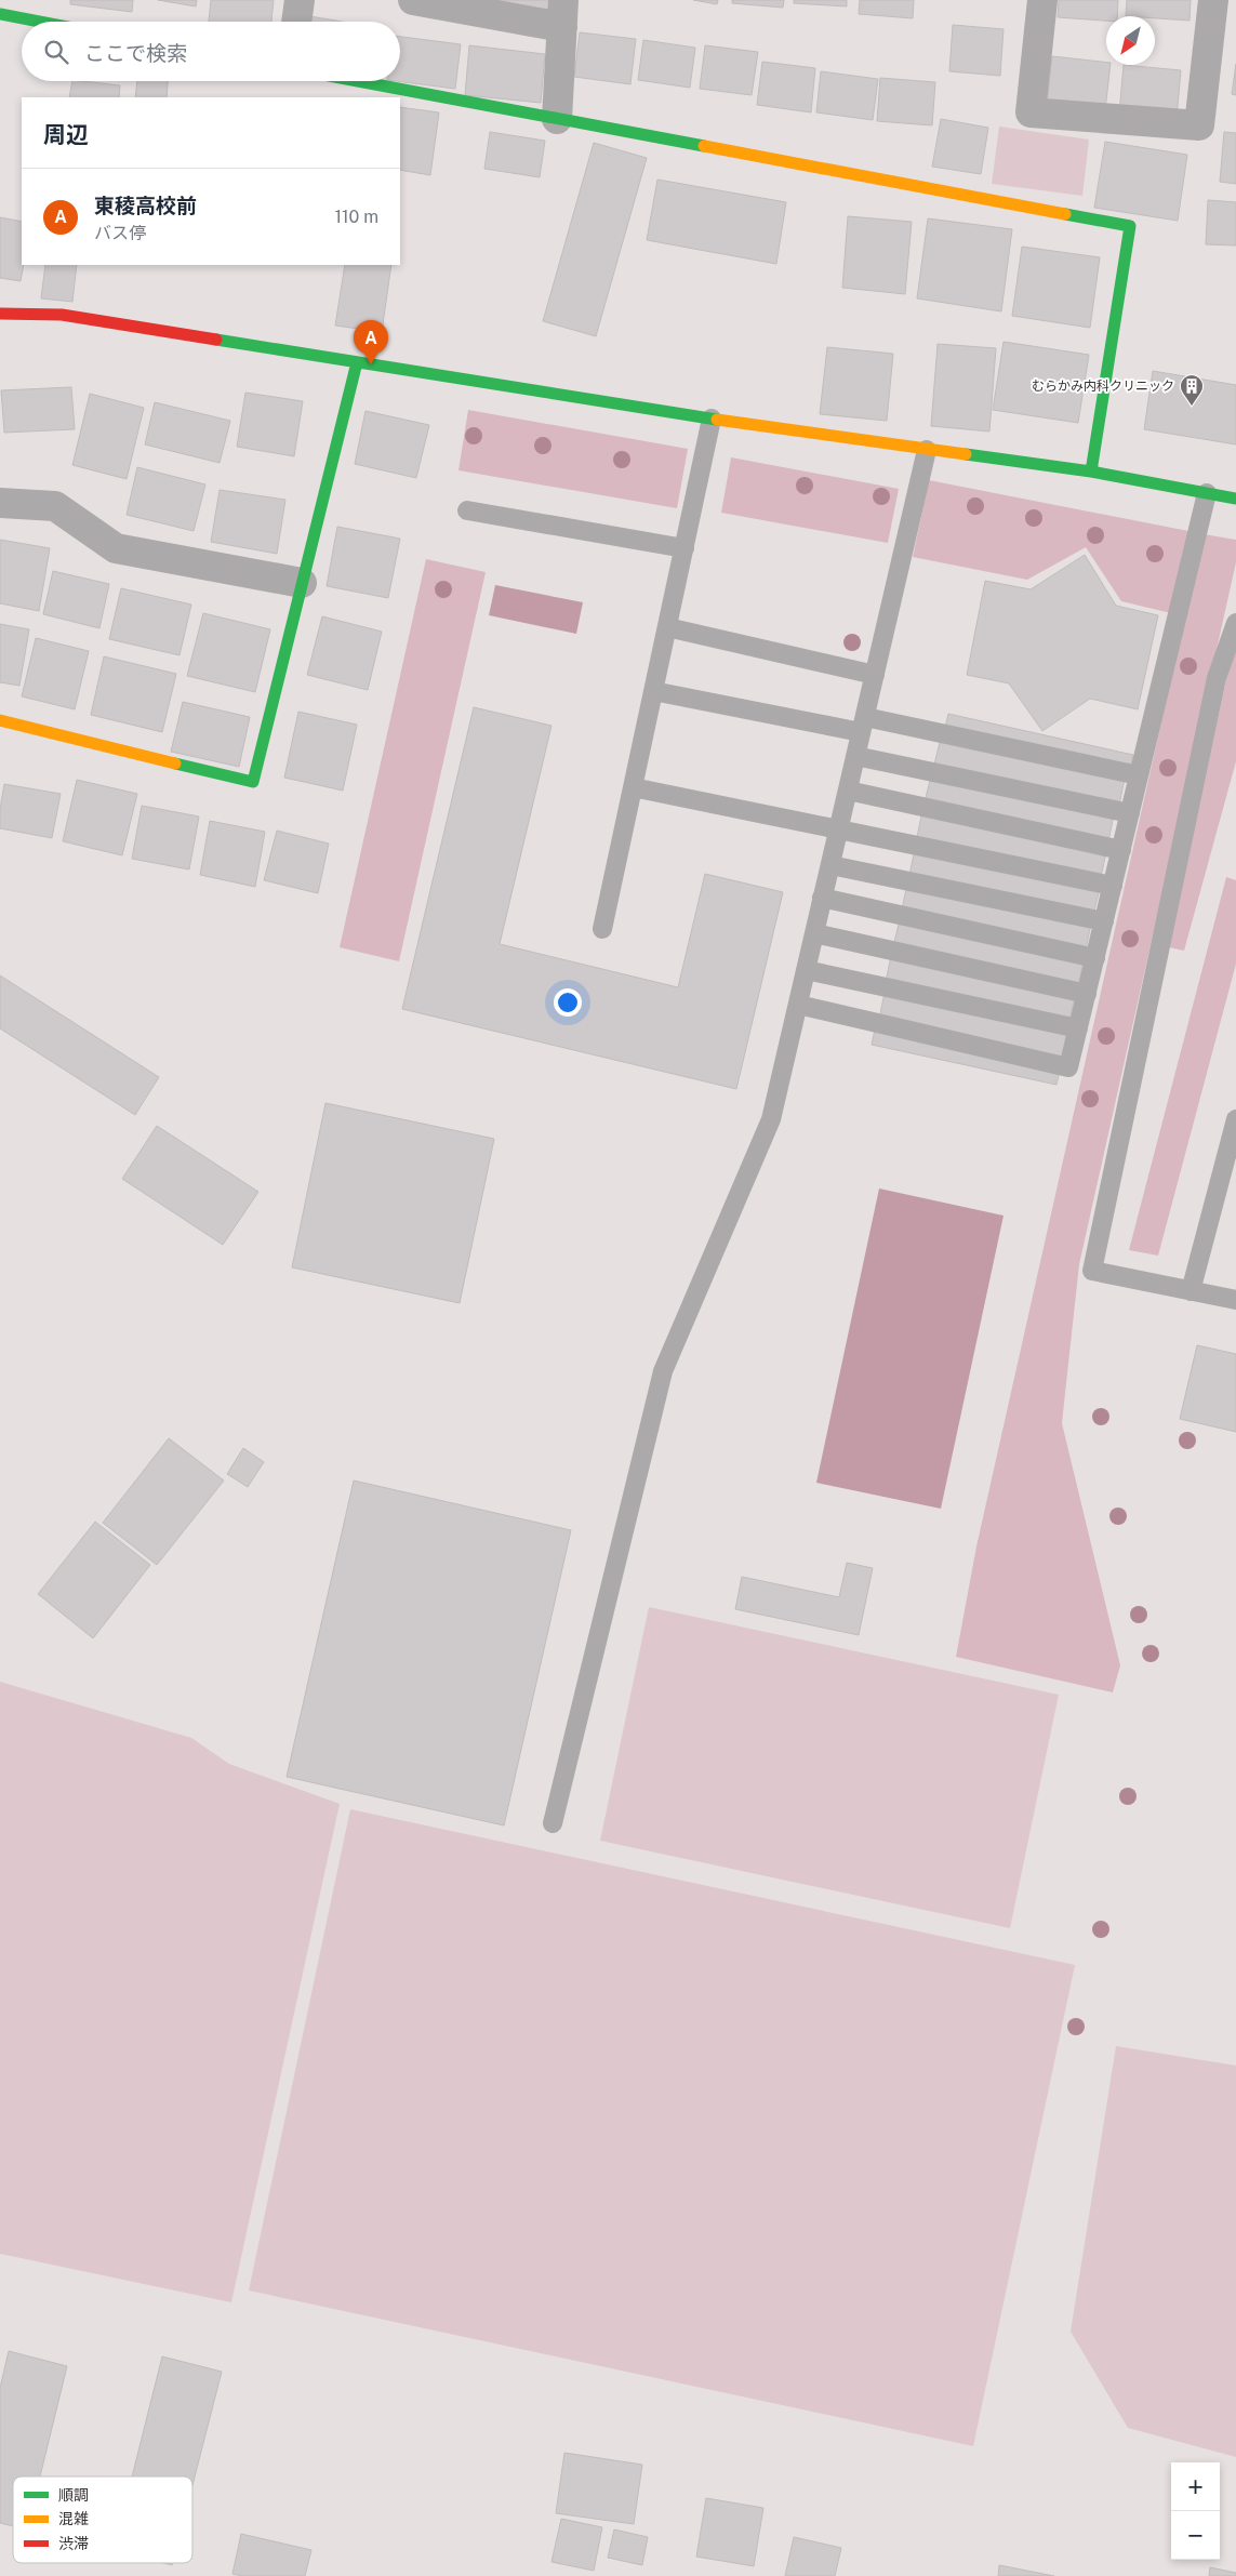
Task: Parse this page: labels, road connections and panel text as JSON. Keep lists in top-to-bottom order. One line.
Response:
{"places":{"building":["むらかみ内科クリニック"]},"legend":["順調","混雑","渋滞"],"north":"bottom left","page":{"search":"ここで検索","heading":"周辺","list":[{"mark":"A","name":"東稜高校前","note":"バス停","value":"110 m"}],"pins":"A","map_buttons":["+","−"]}}
